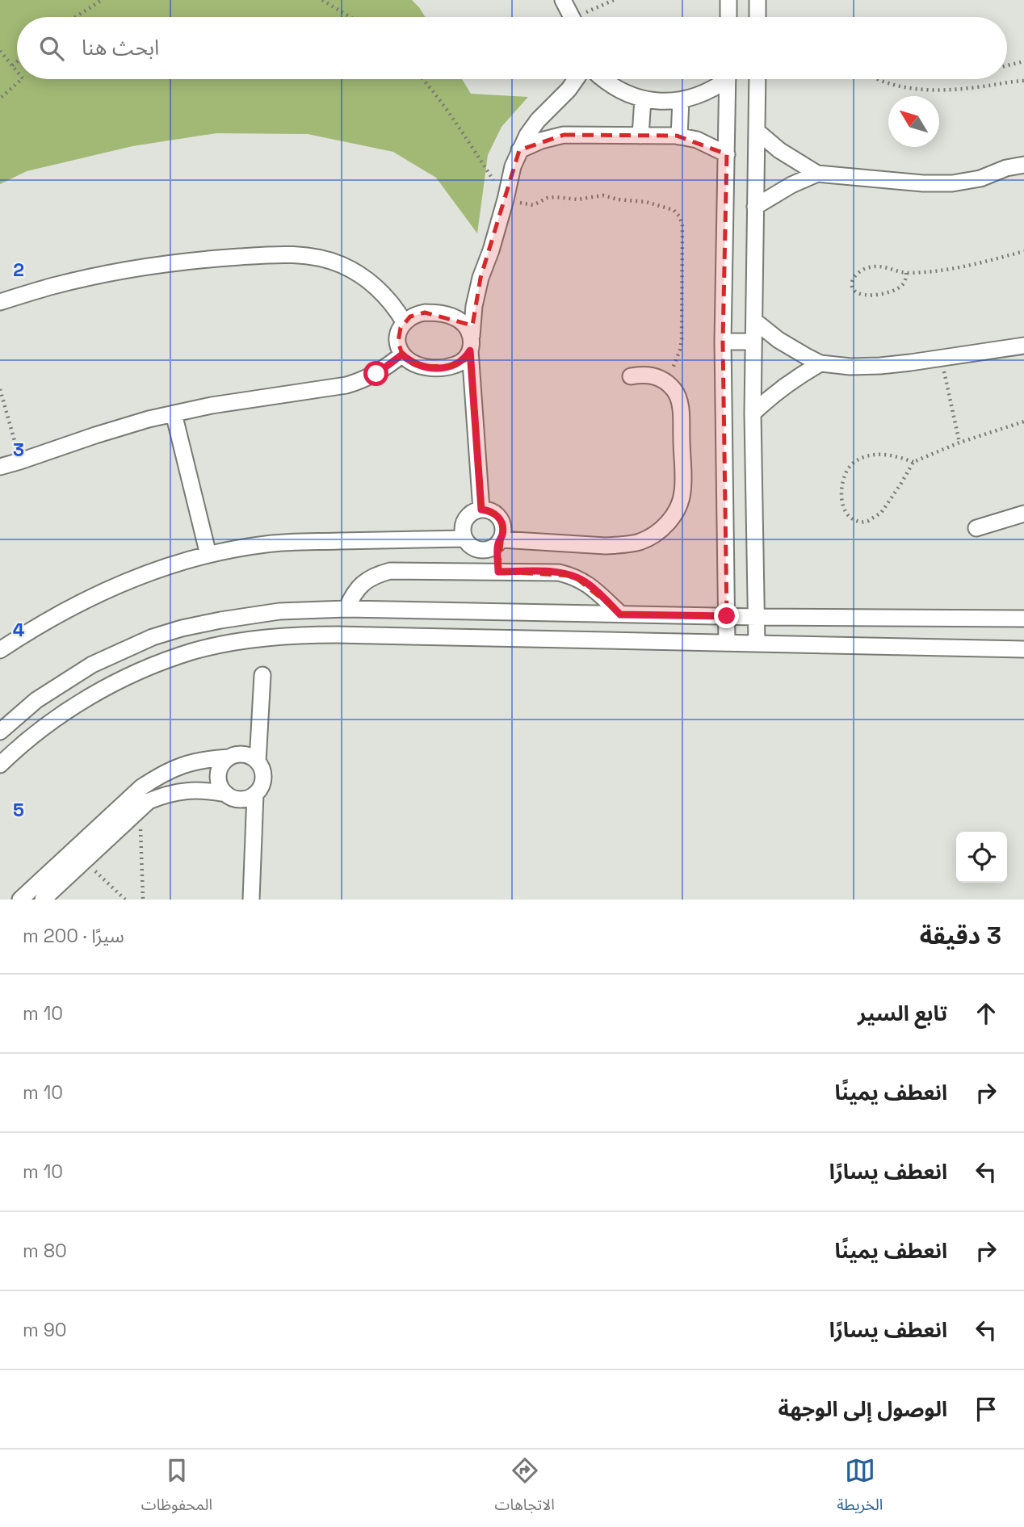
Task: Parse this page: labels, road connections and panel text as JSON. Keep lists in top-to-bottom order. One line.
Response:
{"north":"top left","page":{"search":"ابحث هنا","heading":["3 دقيقة","سيرًا · 200 m"],"list":[["تابع السير","10 m"],["انعطف يمينًا","10 m"],["انعطف يسارًا","10 m"],["انعطف يمينًا","80 m"],["انعطف يسارًا","90 m"],"الوصول إلى الوجهة"],"nav":["الخريطة","الاتجاهات","المحفوظات"]},"grid":{"rows":["2","3","4","5"]}}
